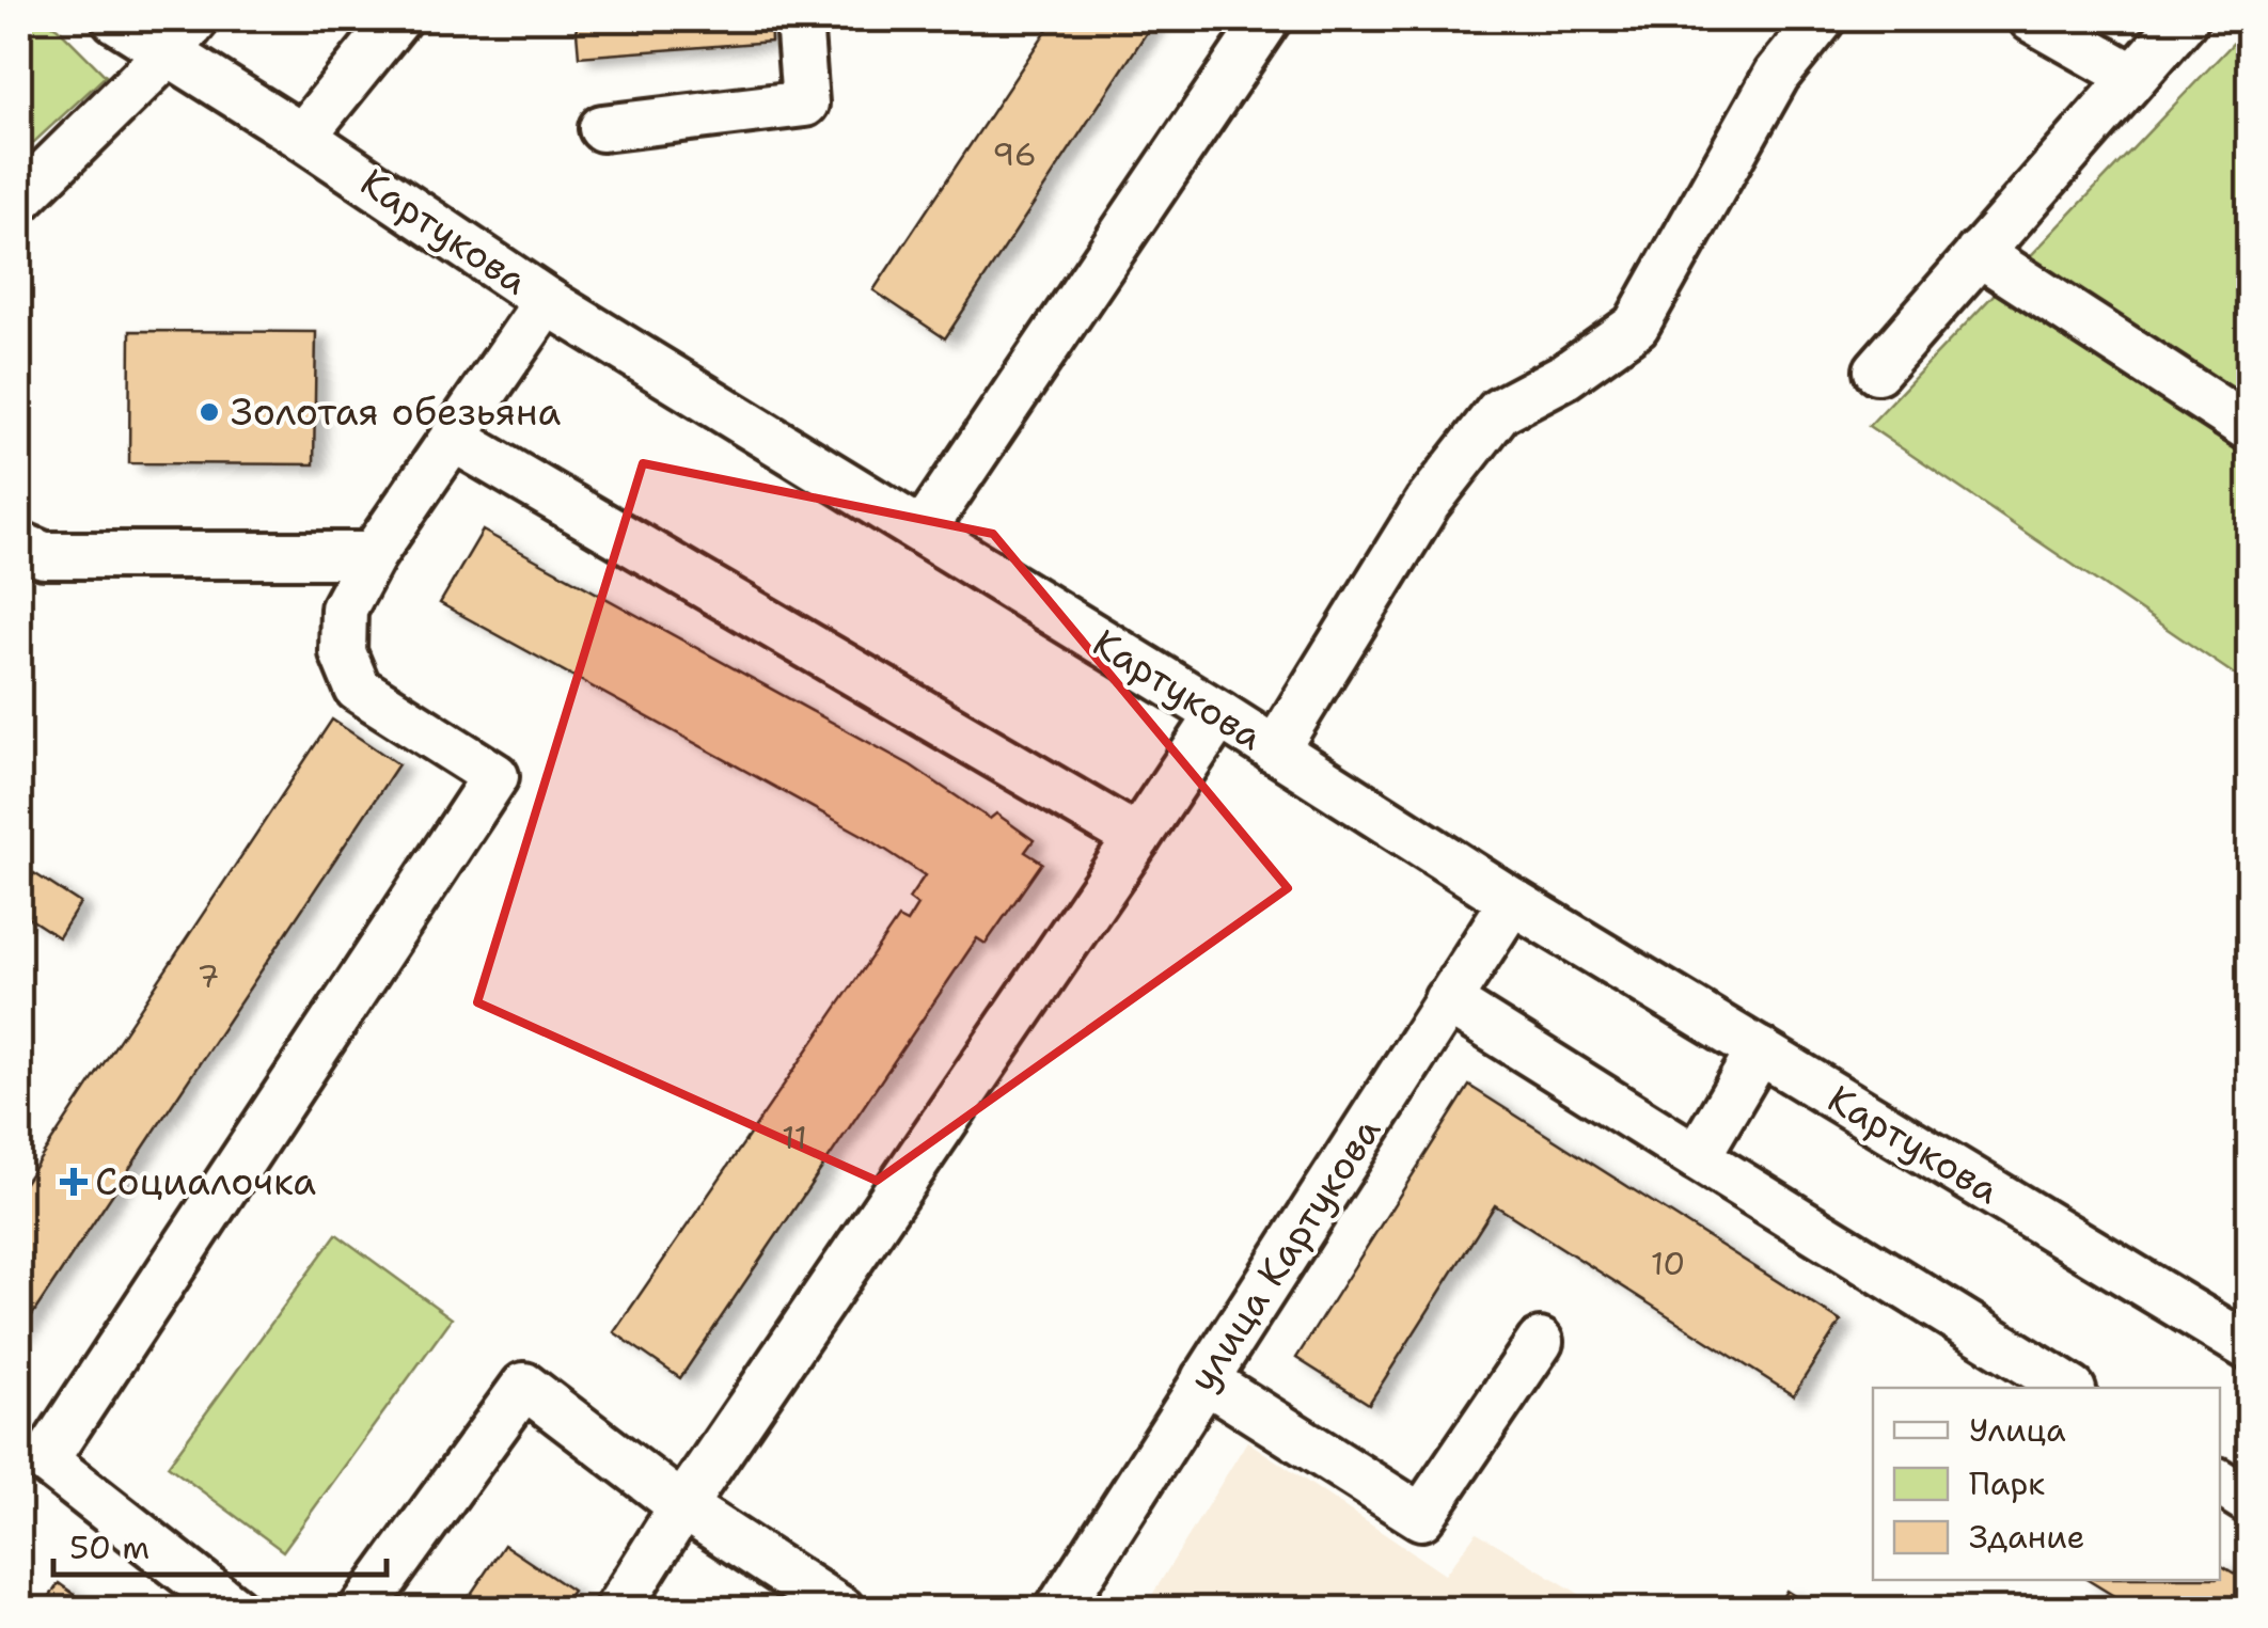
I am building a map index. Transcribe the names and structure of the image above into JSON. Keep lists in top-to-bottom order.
{
  "streets": {
    "street": ["Картукова", "улица Картукова"]
  },
  "crossings": [
    ["Картукова", "улица Картукова"]
  ],
  "places": {
    "other": ["Золотая обезьяна"],
    "health": ["Социалочка"]
  },
  "house_numbers": [
    "96",
    "7",
    "11",
    "10"
  ],
  "legend": ["Улица", "Парк", "Здание"],
  "scale_bar": "50 m"
}
